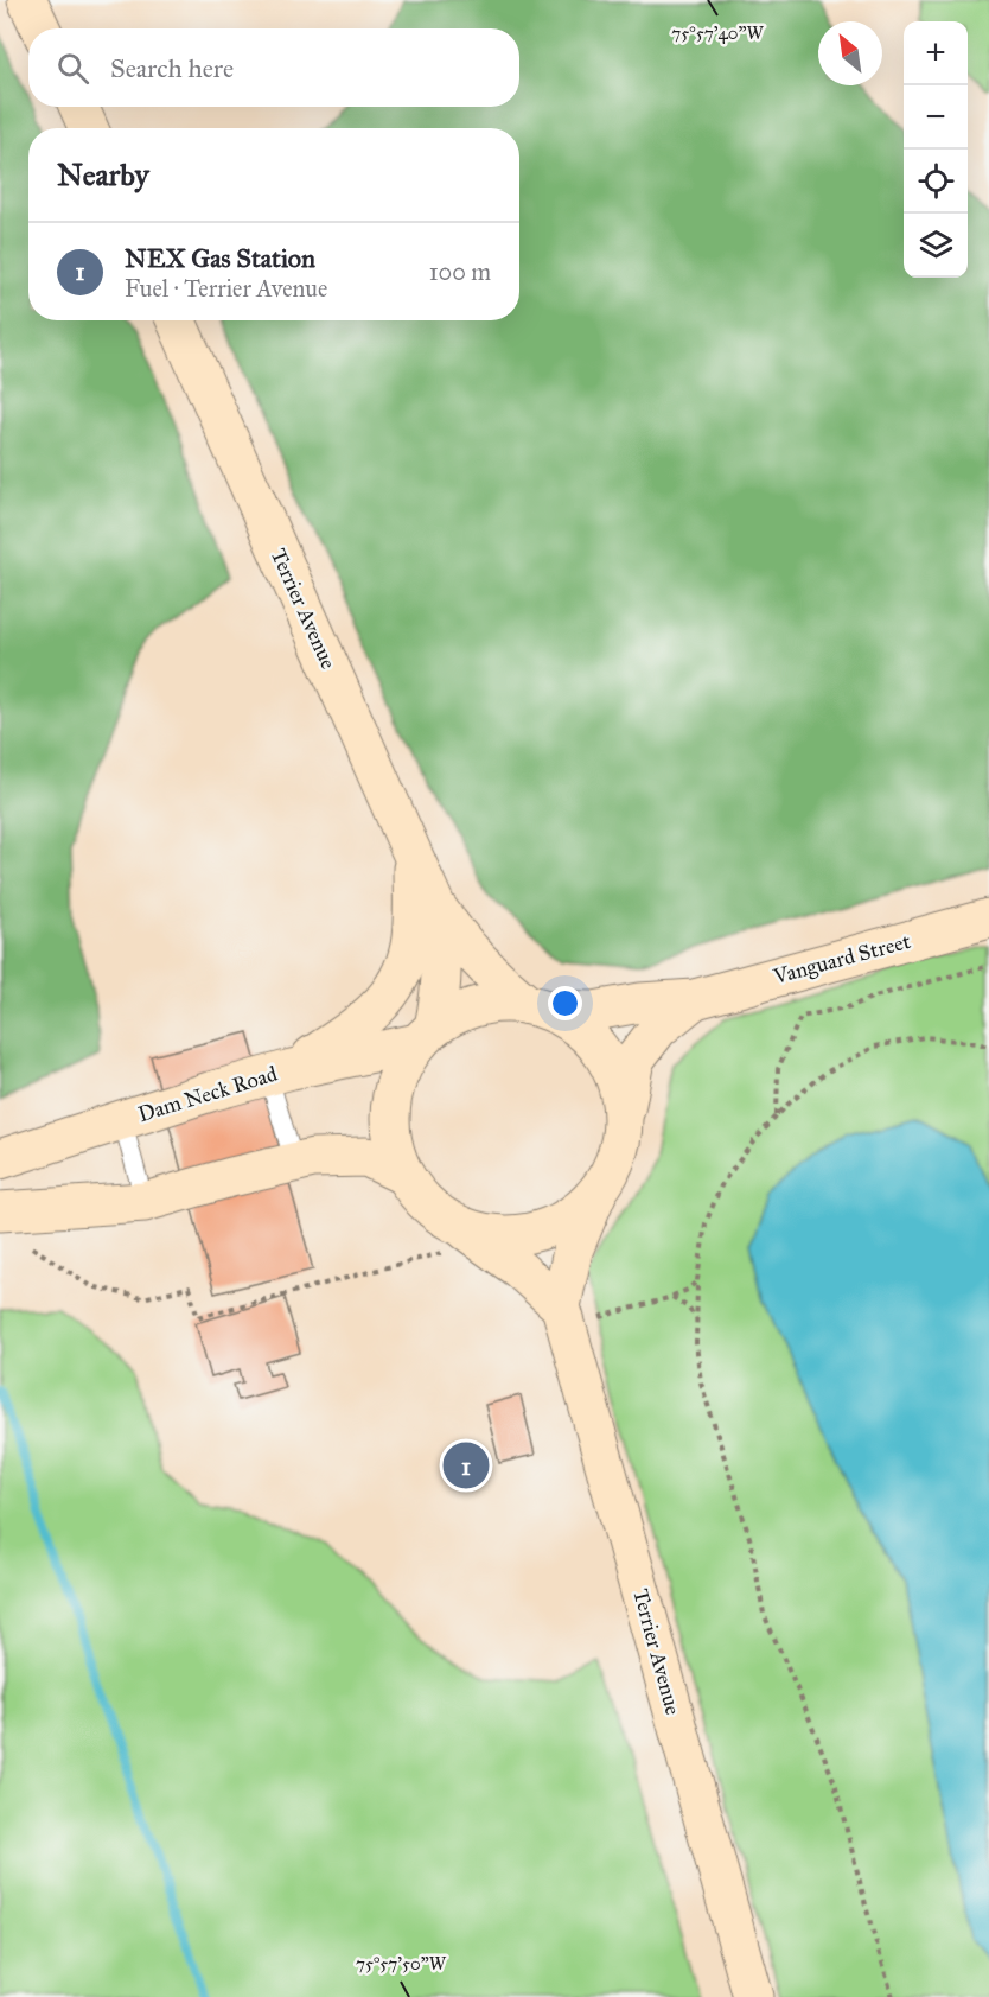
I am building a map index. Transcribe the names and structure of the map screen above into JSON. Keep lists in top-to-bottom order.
{
  "streets": {
    "street": ["Terrier Avenue", "Vanguard Street", "Dam Neck Road"]
  },
  "crossings": [
    ["Terrier Avenue", "Vanguard Street"],
    ["Terrier Avenue", "Dam Neck Road"],
    ["Vanguard Street", "Dam Neck Road"]
  ],
  "north": "top left",
  "page": {
    "map_buttons": ["+", "−"],
    "search": "Search here",
    "heading": "Nearby",
    "list": [
      {
        "mark": "1",
        "name": "NEX Gas Station",
        "note": "Fuel · Terrier Avenue",
        "value": "100 m"
      }
    ],
    "pins": "1"
  },
  "coordinates": ["75°57'40\"W", "75°57'50\"W"]
}
